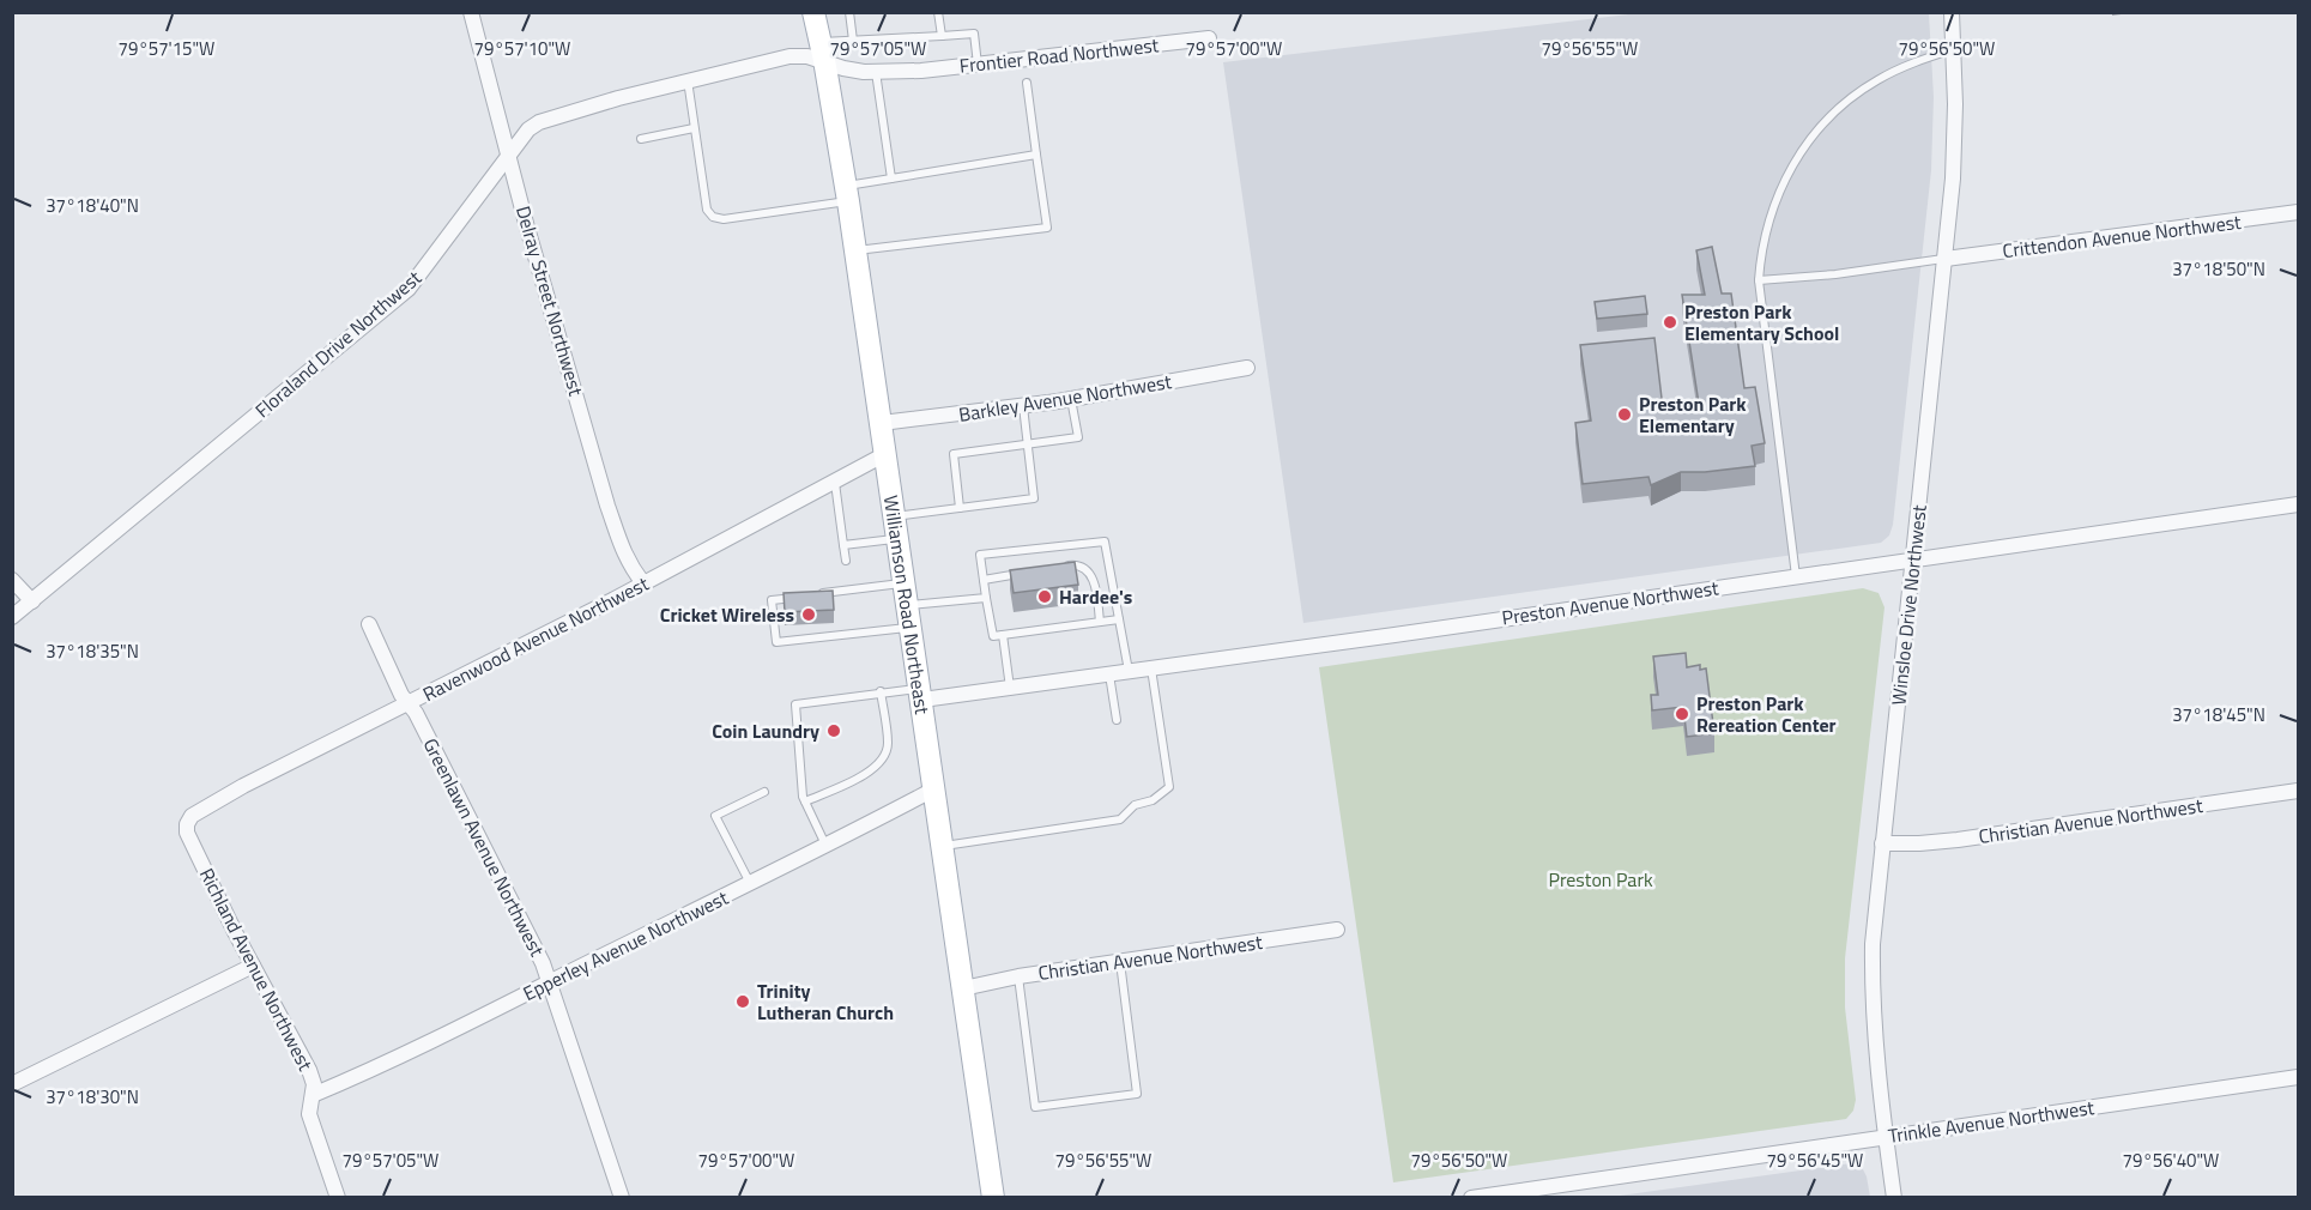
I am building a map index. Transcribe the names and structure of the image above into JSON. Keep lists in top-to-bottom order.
{
  "streets": {
    "main road": ["Williamson Road Northeast"],
    "street": [
      "Frontier Road Northwest",
      "Crittendon Avenue Northwest",
      "Delray Street Northwest",
      "Floraland Drive Northwest",
      "Barkley Avenue Northwest",
      "Preston Avenue Northwest",
      "Winsloe Drive Northwest",
      "Ravenwood Avenue Northwest",
      "Christian Avenue Northwest",
      "Greenlawn Avenue Northwest",
      "Epperley Avenue Northwest",
      "Richland Avenue Northwest",
      "Trinkle Avenue Northwest"
    ]
  },
  "crossings": [
    ["Frontier Road Northwest", "Floraland Drive Northwest"],
    ["Frontier Road Northwest", "Williamson Road Northeast"],
    ["Crittendon Avenue Northwest", "Winsloe Drive Northwest"],
    ["Delray Street Northwest", "Floraland Drive Northwest"],
    ["Delray Street Northwest", "Ravenwood Avenue Northwest"],
    ["Floraland Drive Northwest", "Williamson Road Northeast"],
    ["Barkley Avenue Northwest", "Williamson Road Northeast"],
    ["Preston Avenue Northwest", "Williamson Road Northeast"],
    ["Preston Avenue Northwest", "Winsloe Drive Northwest"],
    ["Williamson Road Northeast", "Ravenwood Avenue Northwest"],
    ["Williamson Road Northeast", "Christian Avenue Northwest"],
    ["Williamson Road Northeast", "Epperley Avenue Northwest"],
    ["Winsloe Drive Northwest", "Christian Avenue Northwest"],
    ["Winsloe Drive Northwest", "Trinkle Avenue Northwest"],
    ["Ravenwood Avenue Northwest", "Greenlawn Avenue Northwest"],
    ["Ravenwood Avenue Northwest", "Richland Avenue Northwest"],
    ["Greenlawn Avenue Northwest", "Epperley Avenue Northwest"],
    ["Epperley Avenue Northwest", "Richland Avenue Northwest"]
  ],
  "parks": ["Preston Park"],
  "places": [
    "Preston Park Elementary School",
    "Preston Park Elementary",
    "Hardee's",
    "Cricket Wireless",
    "Preston Park Rereation Center",
    "Coin Laundry",
    "Trinity Lutheran Church"
  ],
  "coordinates": [
    "79°57'15\"W",
    "79°57'10\"W",
    "79°57'05\"W",
    "79°57'00\"W",
    "79°56'55\"W",
    "79°56'50\"W",
    "37°18'40\"N",
    "37°18'50\"N",
    "37°18'35\"N",
    "37°18'45\"N",
    "37°18'30\"N",
    "79°56'45\"W",
    "79°56'40\"W"
  ]
}
